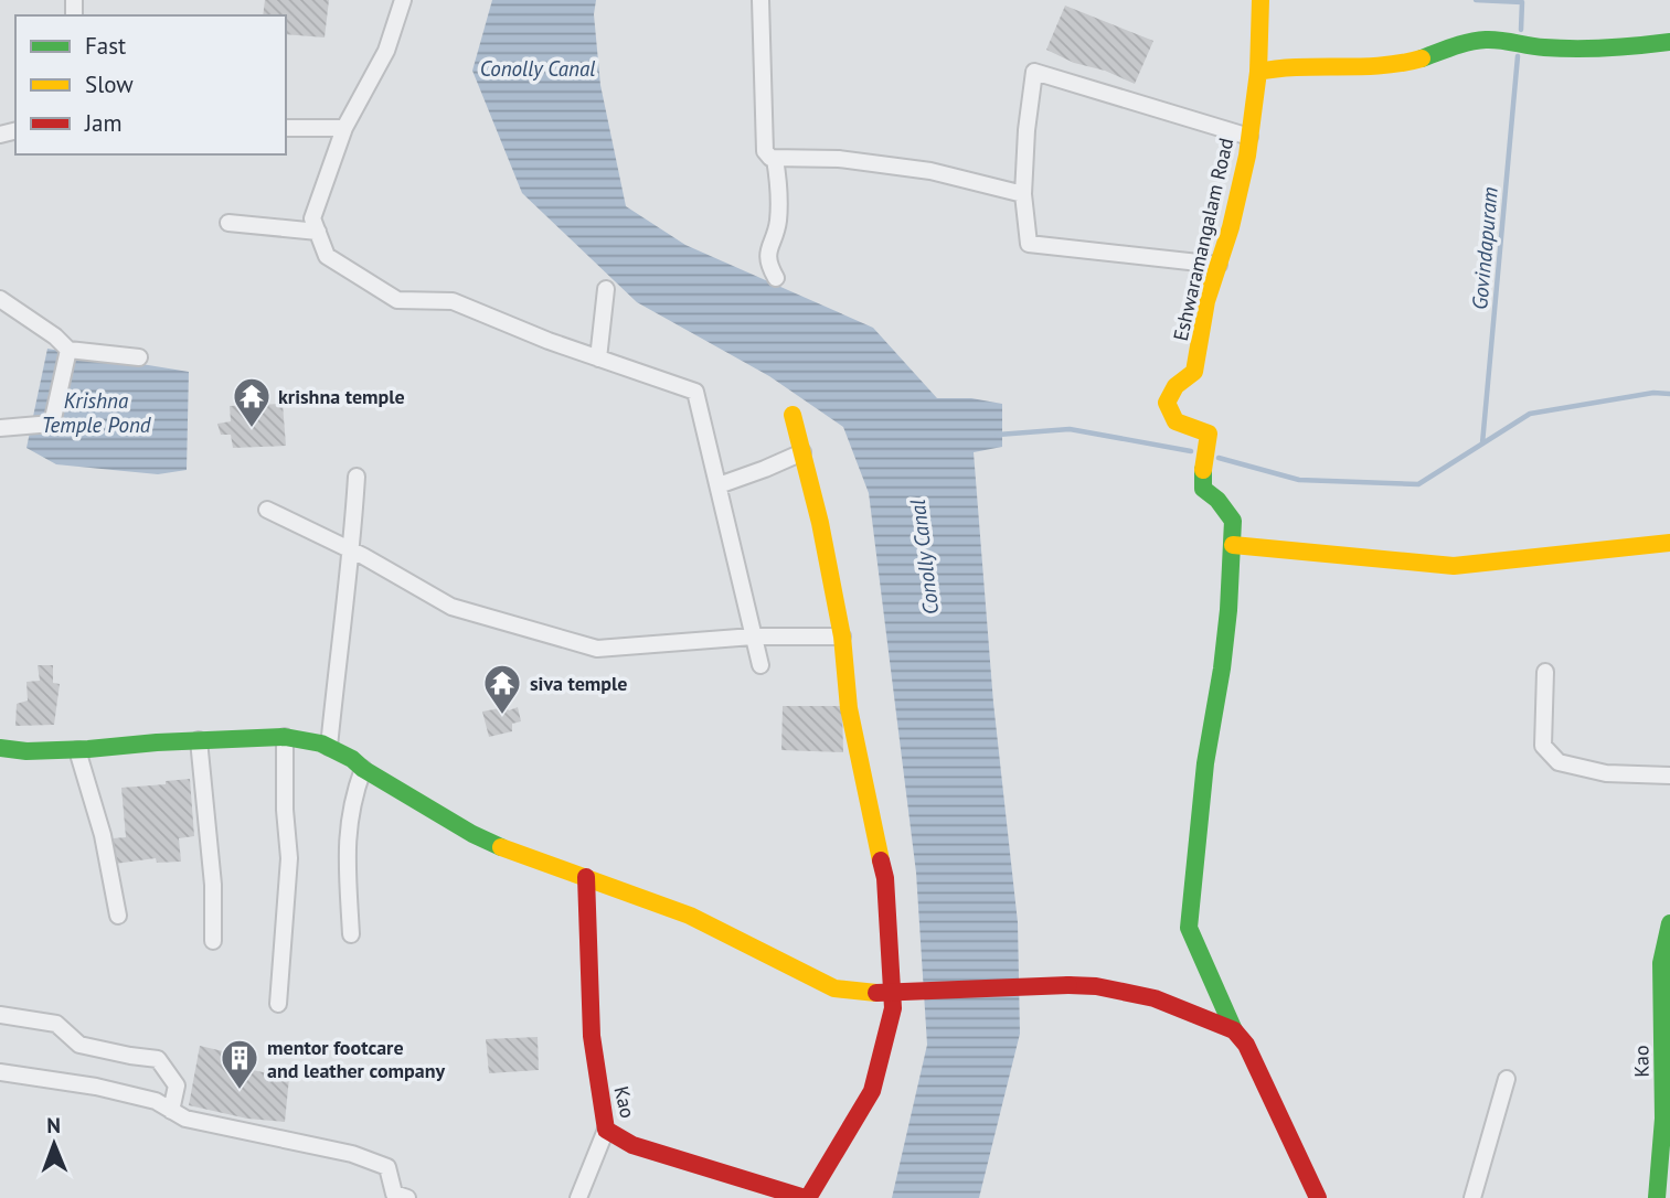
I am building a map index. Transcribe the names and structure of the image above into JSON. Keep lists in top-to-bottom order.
{
  "streets": {
    "street": ["Eshwaramangalam Road", "Kao"]
  },
  "water": ["Conolly Canal", "Govindapuram", "Krishna Temple Pond"],
  "places": {
    "temple": ["krishna temple", "siva temple"],
    "building": ["mentor footcare and leather company"]
  },
  "legend": ["Fast", "Slow", "Jam"],
  "north": "top"
}
